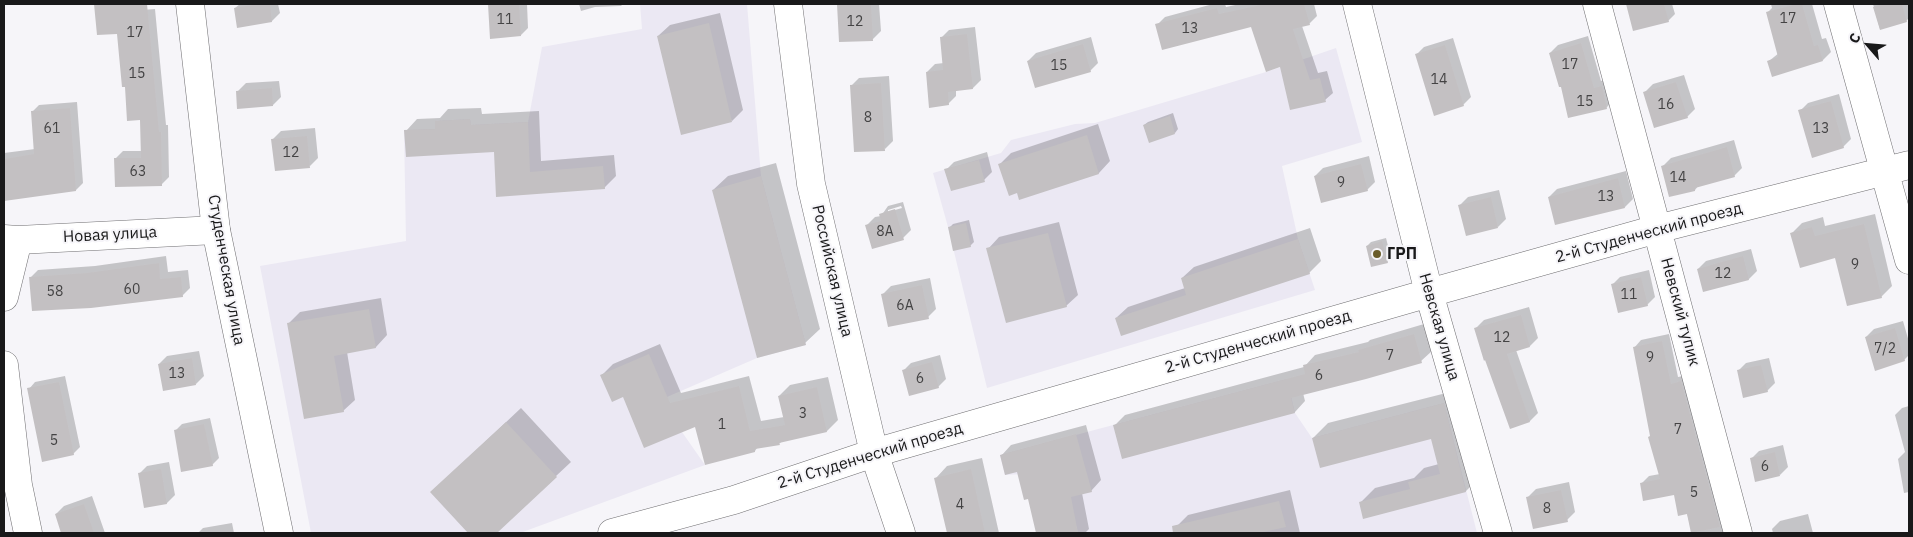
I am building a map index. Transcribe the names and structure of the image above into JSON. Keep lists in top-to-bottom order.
{
  "streets": {
    "street": [
      "2-й Студенческий проезд",
      "Новая улица",
      "Студенческая улица",
      "Российская улица",
      "Невский тупик",
      "Невская улица"
    ]
  },
  "crossings": [
    ["2-й Студенческий проезд", "Российская улица"],
    ["2-й Студенческий проезд", "Невский тупик"],
    ["2-й Студенческий проезд", "Невская улица"],
    ["Новая улица", "Студенческая улица"]
  ],
  "places": ["ГРП"],
  "house_numbers": [
    "17",
    "11",
    "12",
    "13",
    "17",
    "17",
    "15",
    "15",
    "14",
    "15",
    "16",
    "8",
    "61",
    "13",
    "12",
    "63",
    "14",
    "9",
    "13",
    "8А",
    "9",
    "12",
    "60",
    "58",
    "11",
    "6А",
    "12",
    "7/2",
    "7",
    "9",
    "13",
    "6",
    "6",
    "3",
    "1",
    "7",
    "5",
    "6",
    "5",
    "4",
    "8"
  ],
  "north": "top left"
}
